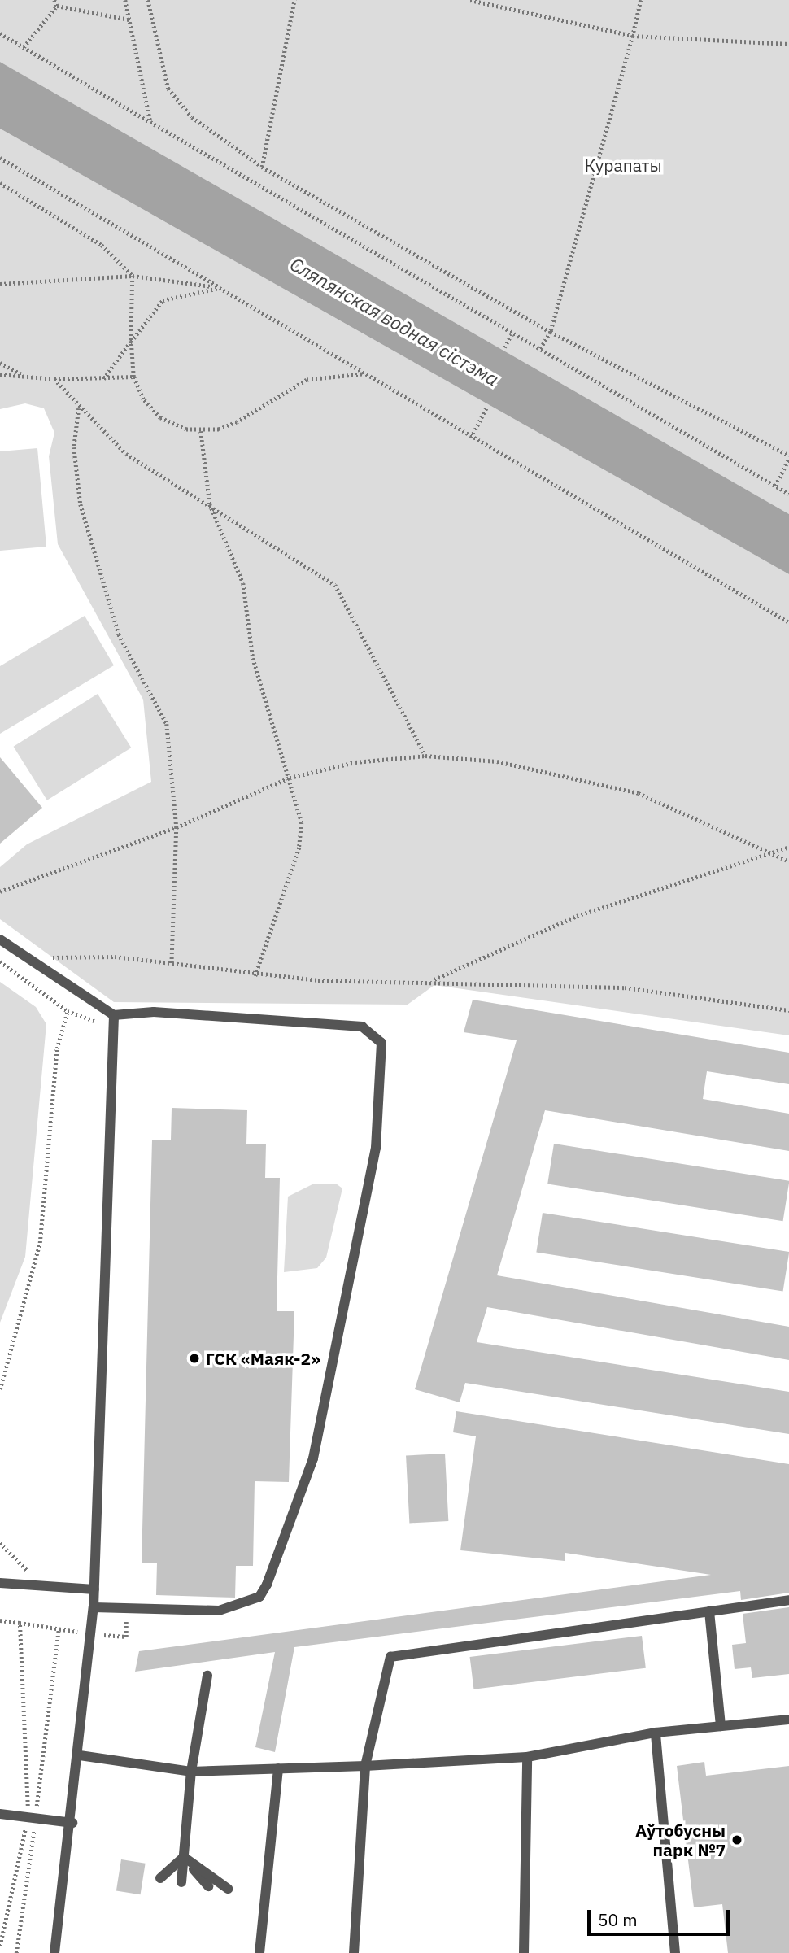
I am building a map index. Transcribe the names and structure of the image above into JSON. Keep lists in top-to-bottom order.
{
  "water": ["Сляпянская водная сістэма"],
  "parks": ["Курапаты"],
  "places": ["ГСК «Маяк-2»", "Аўтобусны парк №7"],
  "scale_bar": "50 m"
}
